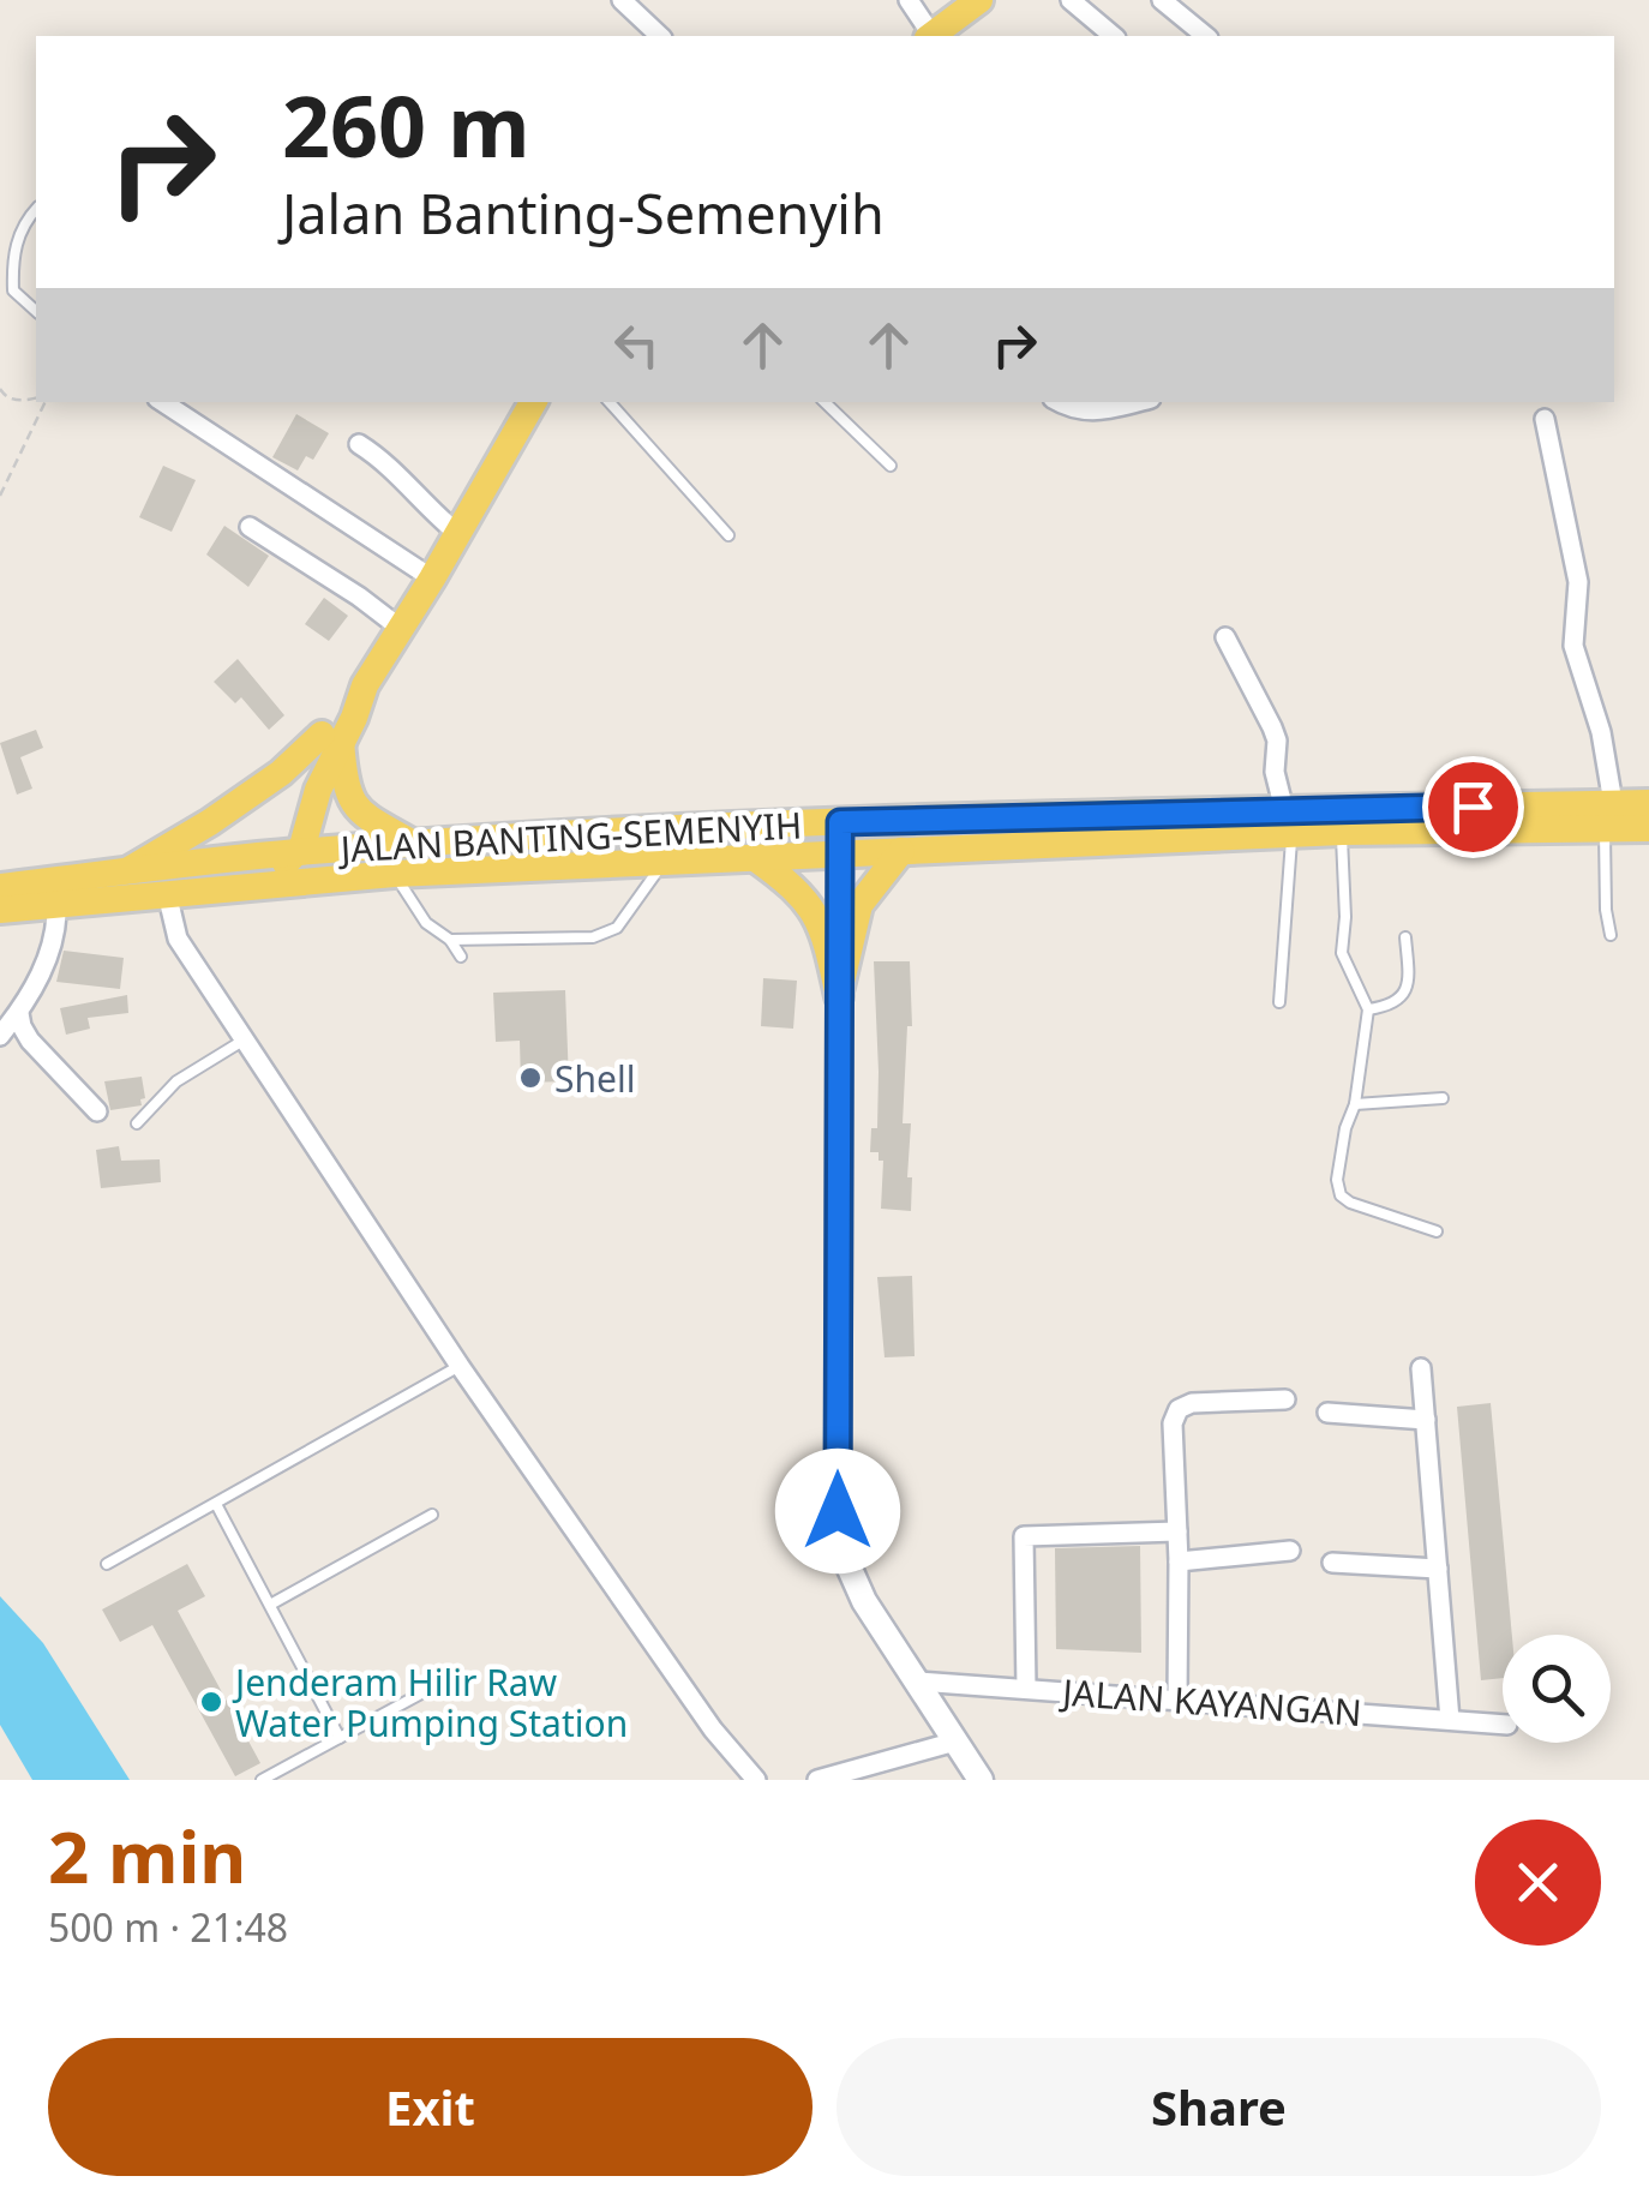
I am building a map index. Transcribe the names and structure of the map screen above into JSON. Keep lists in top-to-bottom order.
{
  "streets": {
    "main road": ["JALAN BANTING-SEMENYIH"],
    "street": ["JALAN KAYANGAN"]
  },
  "places": ["Shell", "Jenderam Hilir Raw Water Pumping Station"],
  "page": {
    "turn": ["260 m", "Jalan Banting-Semenyih"],
    "heading": ["2 min", "500 m · 21:48"],
    "buttons": ["Exit", "Share"]
  }
}
